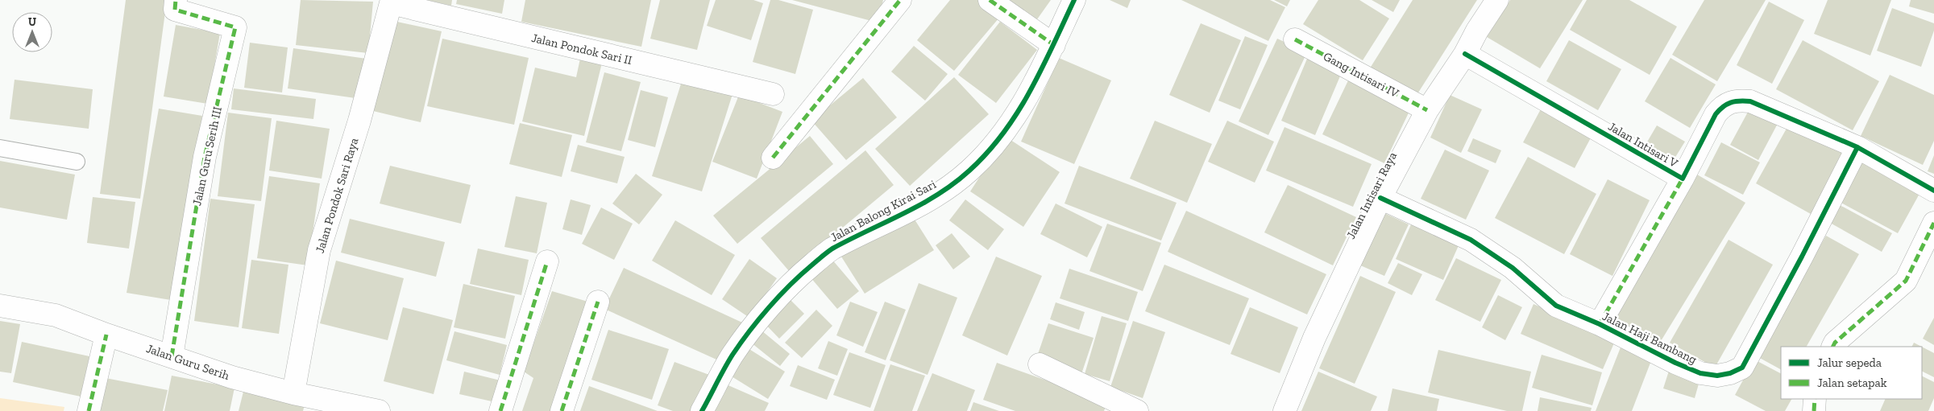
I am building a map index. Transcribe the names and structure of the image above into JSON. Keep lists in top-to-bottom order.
{
  "streets": {
    "street": [
      "Jalan Pondok Sari II",
      "Gang Intisari IV",
      "Jalan Intisari V",
      "Jalan Guru Serih III",
      "Jalan Pondok Sari Raya",
      "Jalan Intisari Raya",
      "Jalan Balong Kirai Sari",
      "Jalan Haji Bambang",
      "Jalan Guru Serih"
    ]
  },
  "crossings": [
    ["Jalan Pondok Sari II", "Jalan Pondok Sari Raya"],
    ["Gang Intisari IV", "Jalan Intisari Raya"],
    ["Jalan Intisari V", "Jalan Intisari Raya"],
    ["Jalan Intisari V", "Jalan Haji Bambang"],
    ["Jalan Guru Serih III", "Jalan Guru Serih"],
    ["Jalan Pondok Sari Raya", "Jalan Guru Serih"],
    ["Jalan Intisari Raya", "Jalan Haji Bambang"]
  ],
  "legend": ["Jalur sepeda", "Jalan setapak"],
  "north": "top"
}
